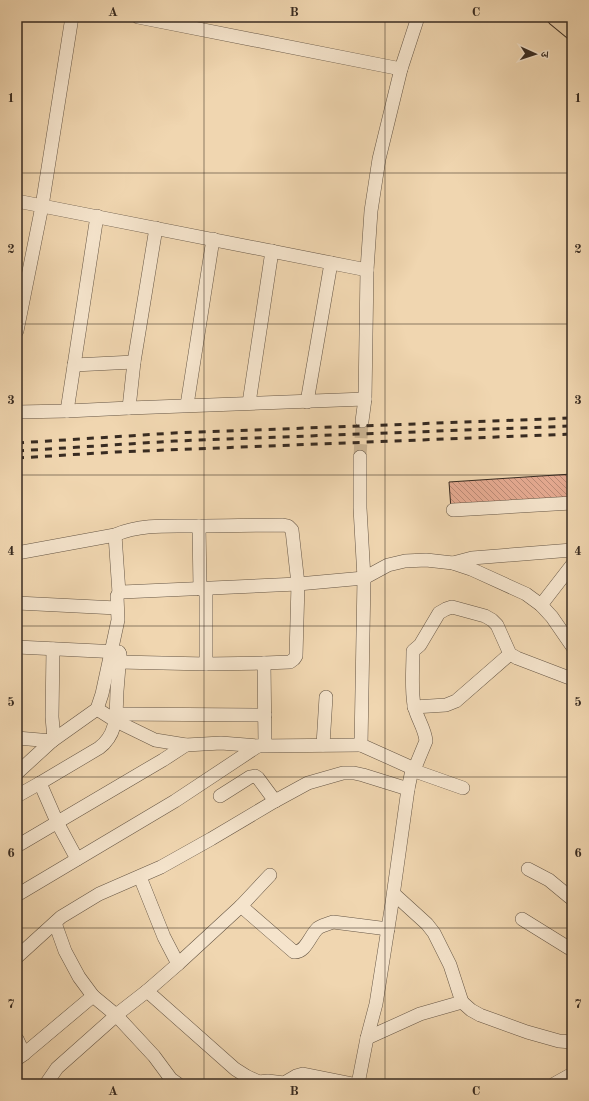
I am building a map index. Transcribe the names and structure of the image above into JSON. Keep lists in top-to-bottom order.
{
  "north": "right",
  "grid": {
    "columns": ["A", "B", "C"],
    "rows": [
      "1",
      "2",
      "3",
      "4",
      "5",
      "6",
      "7"
    ]
  }
}
